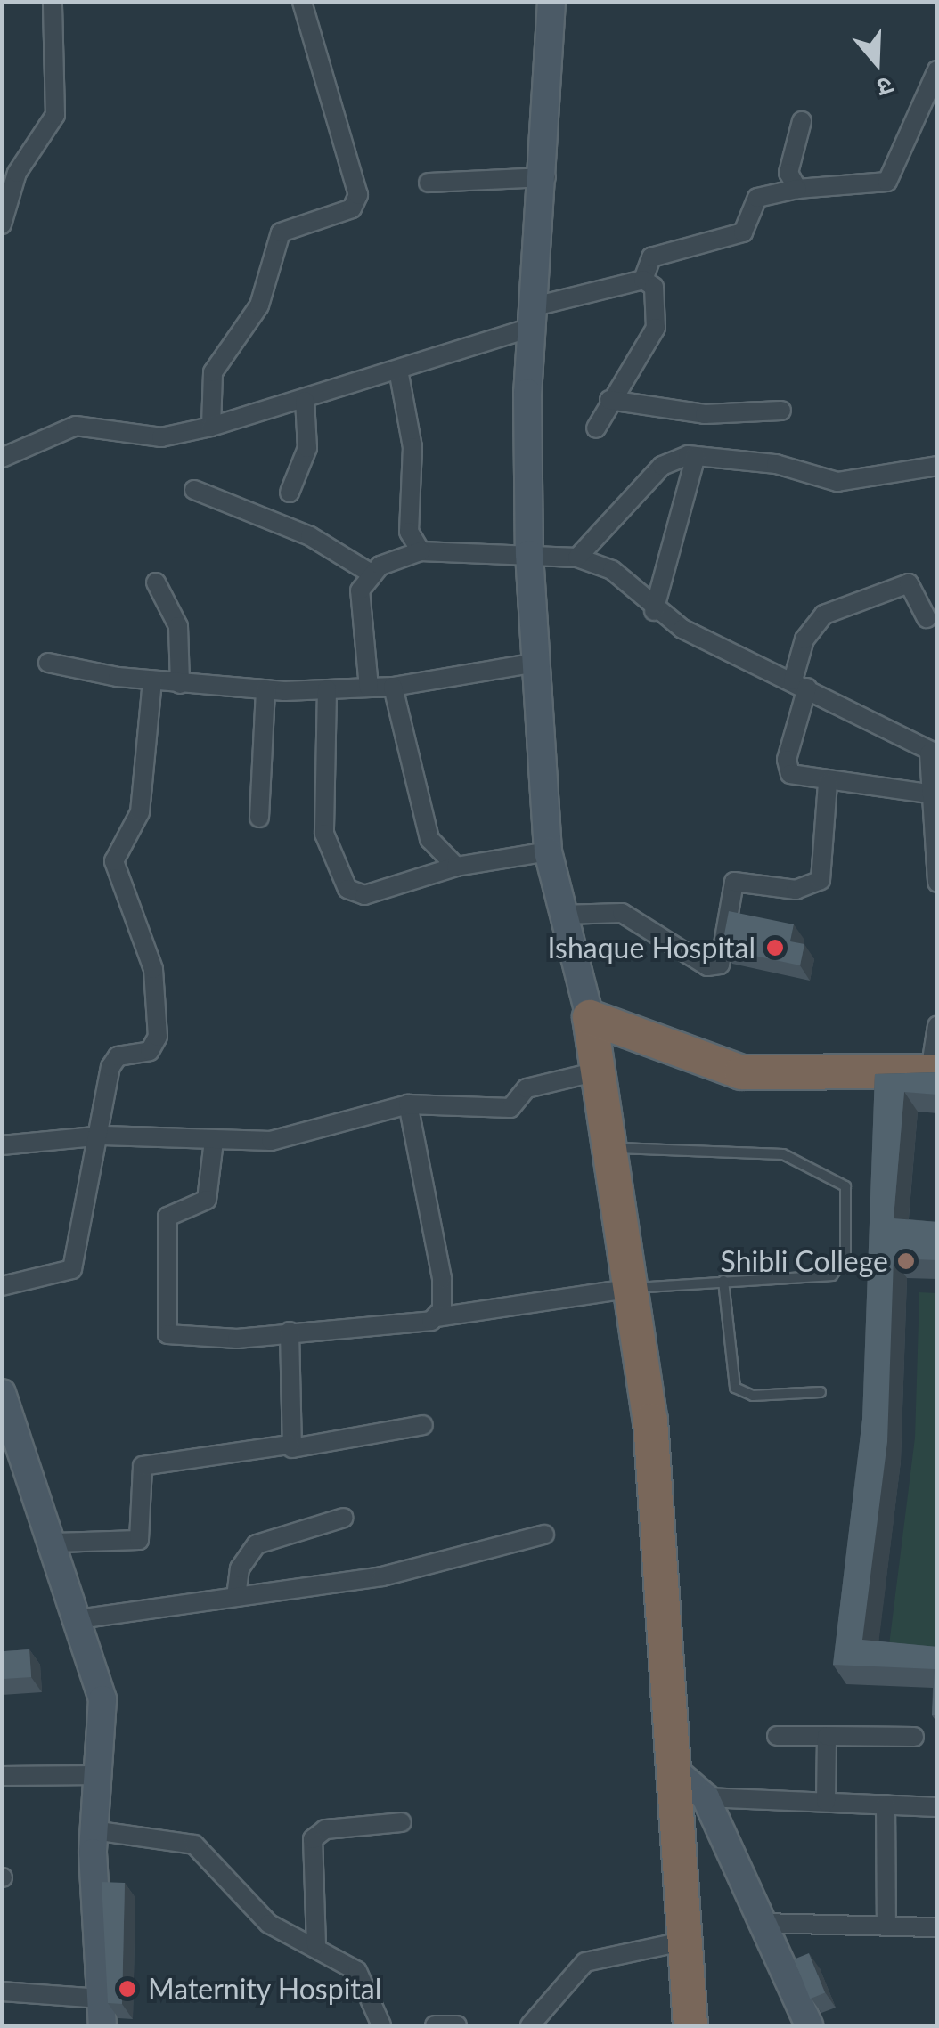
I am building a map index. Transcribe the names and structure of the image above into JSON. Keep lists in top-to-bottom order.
{
  "places": ["Ishaque Hospital", "Shibli College", "Maternity Hospital"],
  "north": "bottom"
}
